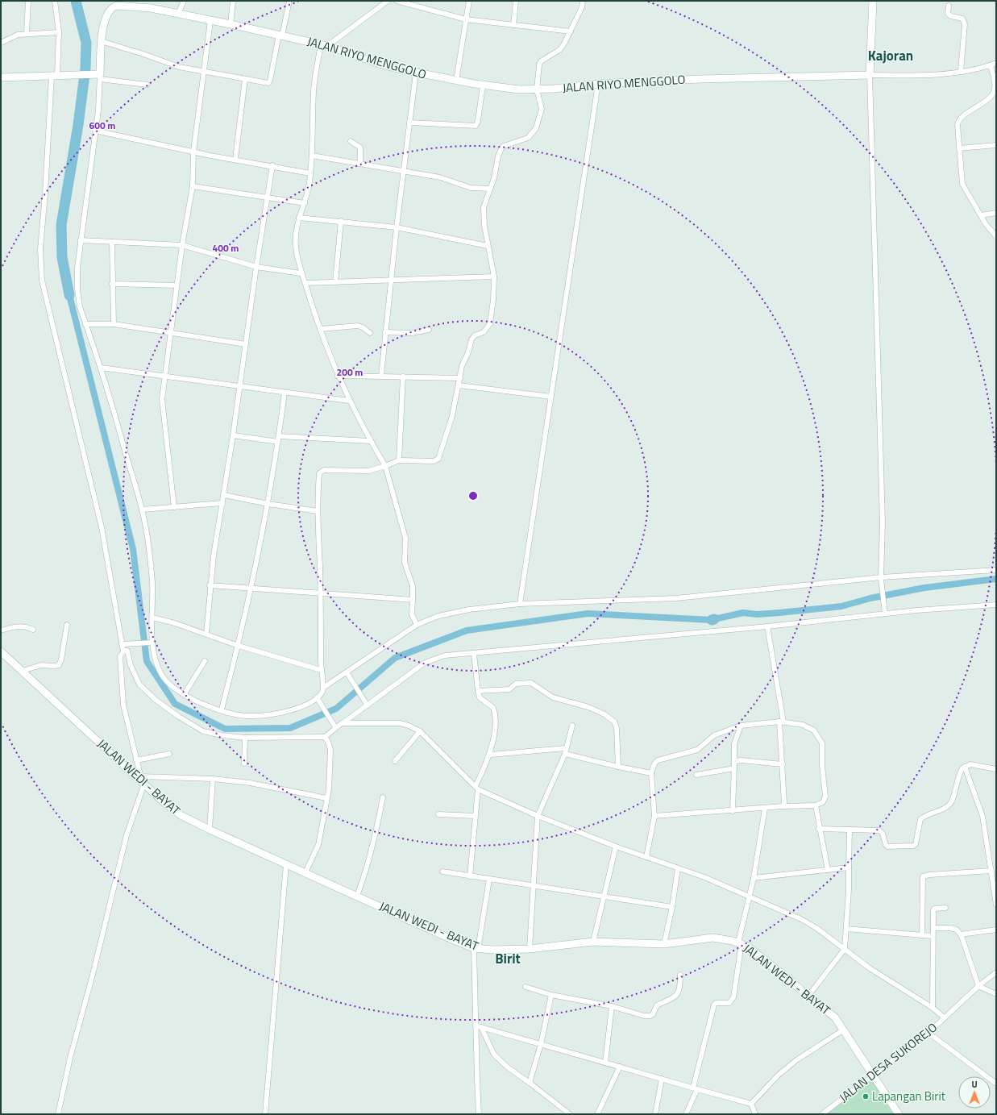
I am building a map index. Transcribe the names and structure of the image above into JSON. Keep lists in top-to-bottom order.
{
  "streets": {
    "main road": ["JALAN RIYO MENGGOLO", "JALAN WEDI - BAYAT"],
    "street": ["JALAN DESA SUKOREJO"]
  },
  "crossings": [
    ["JALAN WEDI - BAYAT", "JALAN DESA SUKOREJO"]
  ],
  "districts": ["Kajoran", "Birit"],
  "places": ["Lapangan Birit"],
  "north": "top",
  "rings": ["600 m", "400 m", "200 m"]
}
